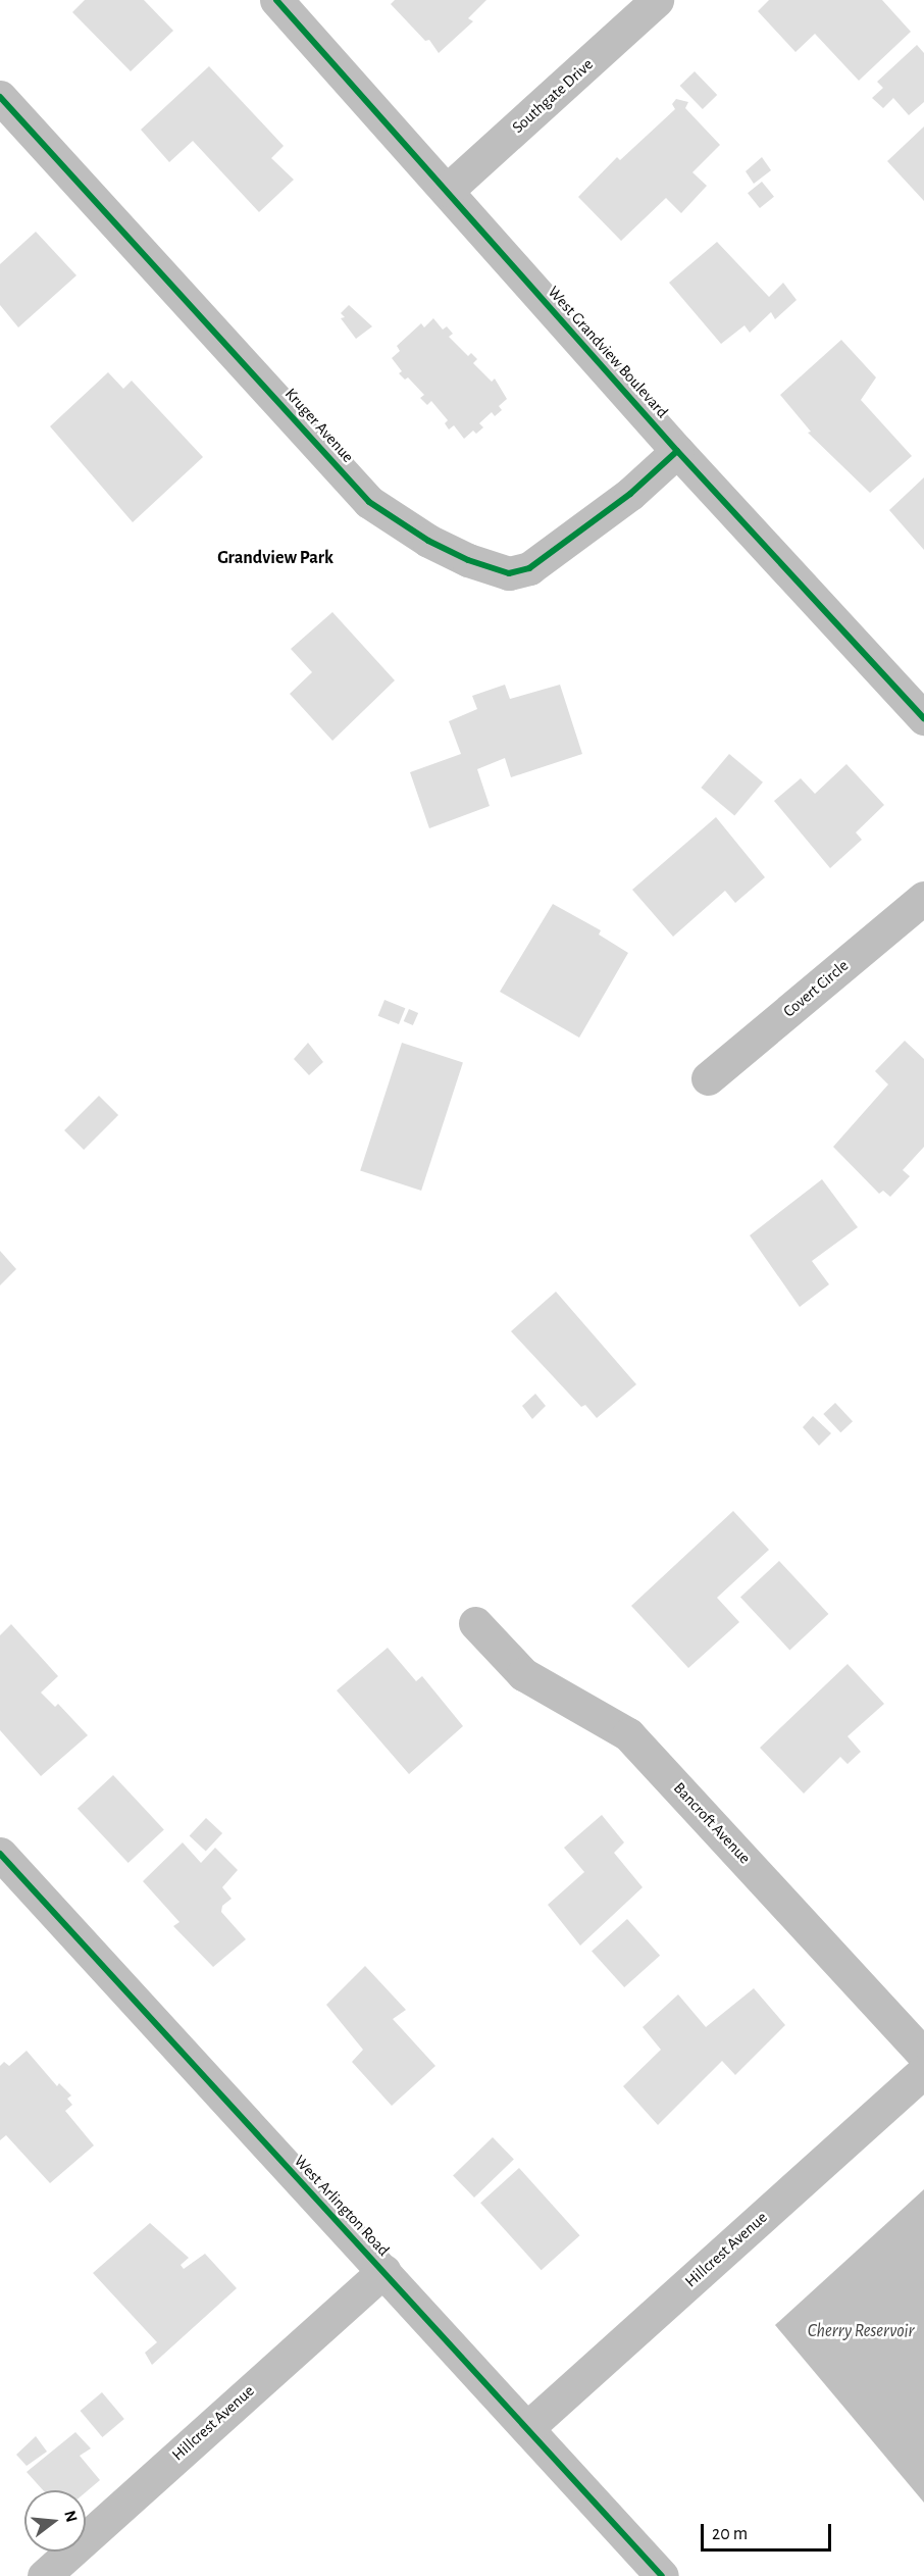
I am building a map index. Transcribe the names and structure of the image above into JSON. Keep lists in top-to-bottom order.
{
  "streets": {
    "street": [
      "Southgate Drive",
      "West Grandview Boulevard",
      "Kruger Avenue",
      "Covert Circle",
      "Bancroft Avenue",
      "West Arlington Road",
      "Hillcrest Avenue"
    ]
  },
  "crossings": [
    ["Southgate Drive", "West Grandview Boulevard"],
    ["West Grandview Boulevard", "Kruger Avenue"],
    ["West Arlington Road", "Hillcrest Avenue"]
  ],
  "districts": ["Grandview Park"],
  "water": ["Cherry Reservoir"],
  "scale_bar": "20 m",
  "north": "right"
}
